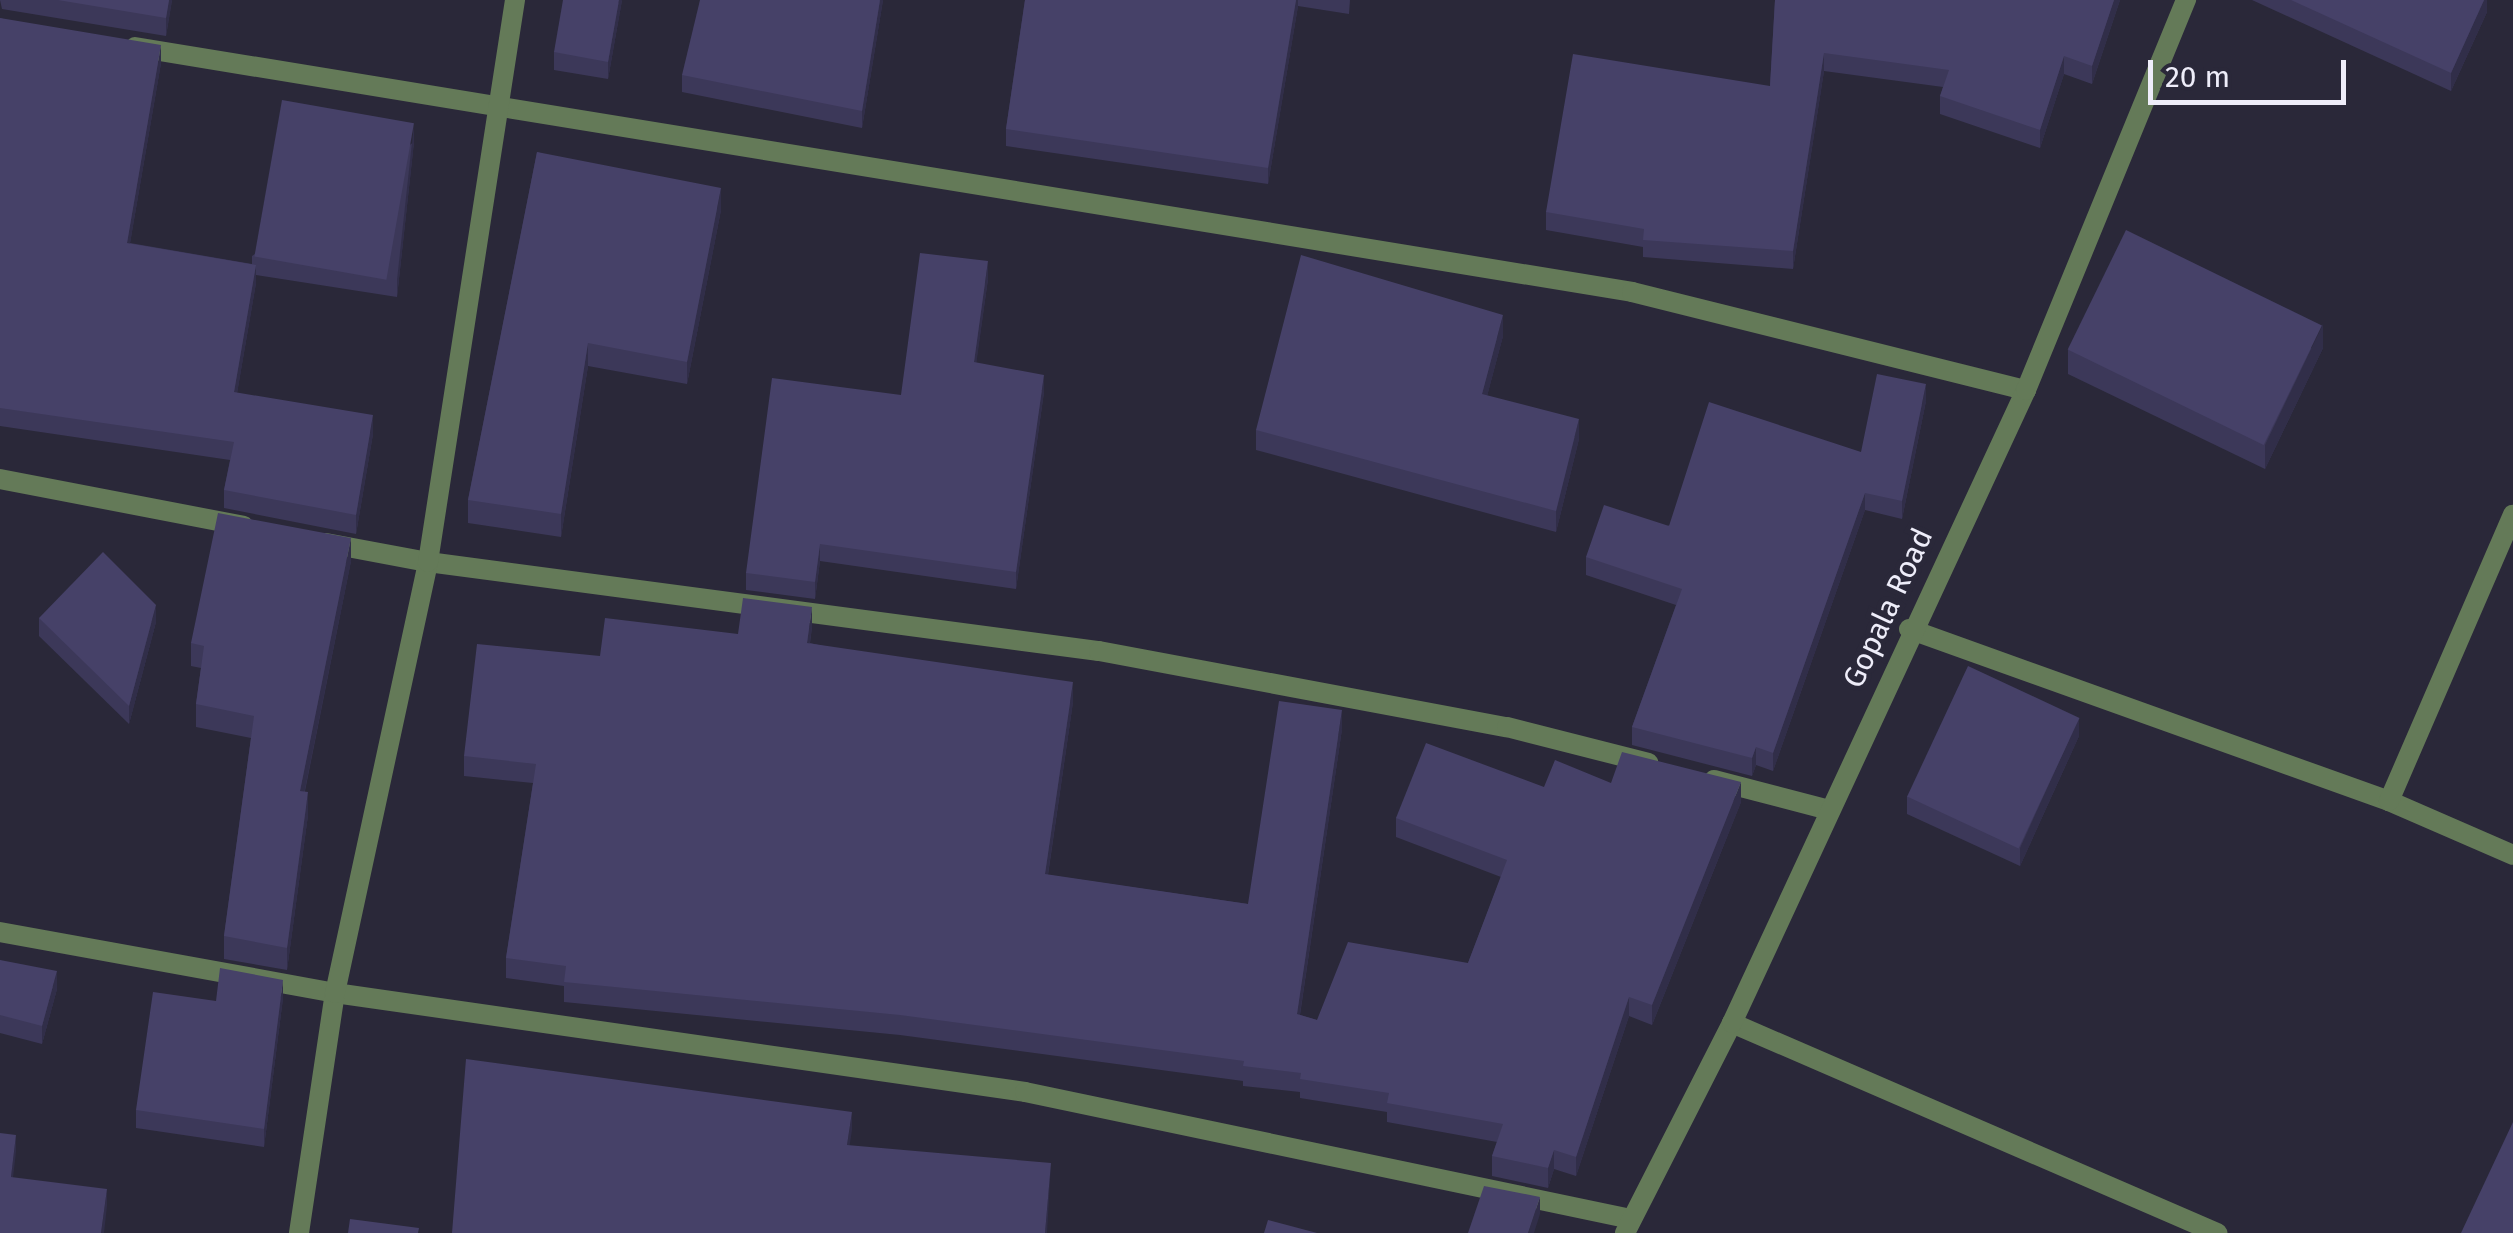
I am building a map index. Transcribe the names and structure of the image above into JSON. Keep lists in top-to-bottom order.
{
  "streets": {
    "street": ["Gopala Road"]
  },
  "scale_bar": "20 m"
}
